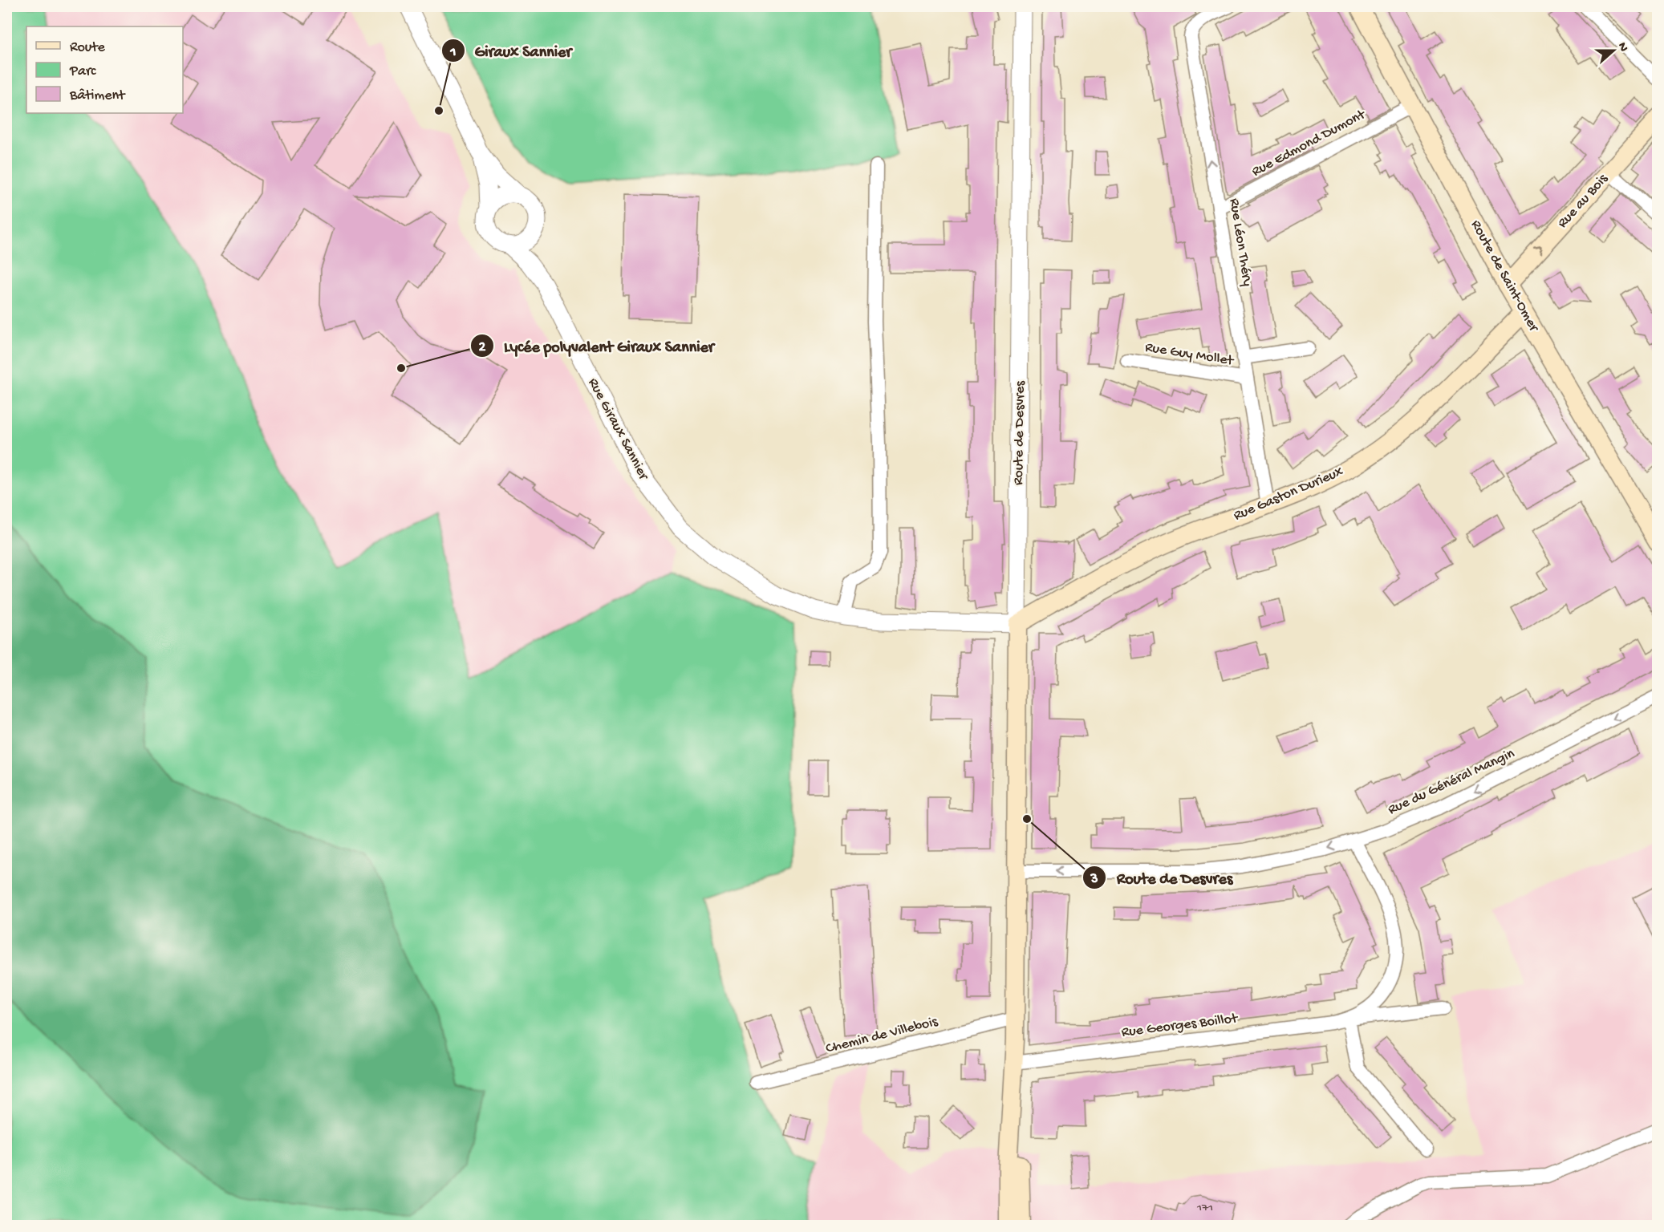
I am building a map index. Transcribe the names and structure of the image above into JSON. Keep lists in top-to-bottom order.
{
  "streets": {
    "main road": [
      "Rue au Bois",
      "Route de Saint-Omer",
      "Route de Desvres",
      "Rue Gaston Durieux"
    ],
    "street": [
      "Rue Edmond Dumont",
      "Rue Léon Théry",
      "Rue Guy Mollet",
      "Rue Giraux Sannier",
      "Rue du Général Mangin",
      "Rue Georges Boillot",
      "Chemin de Villebois"
    ]
  },
  "crossings": [
    ["Rue Edmond Dumont", "Rue Léon Théry"],
    ["Rue Edmond Dumont", "Route de Saint-Omer"],
    ["Rue au Bois", "Route de Saint-Omer"],
    ["Rue Léon Théry", "Rue Guy Mollet"],
    ["Rue Léon Théry", "Rue Gaston Durieux"],
    ["Route de Saint-Omer", "Rue Gaston Durieux"],
    ["Rue Giraux Sannier", "Route de Desvres"],
    ["Rue Giraux Sannier", "Rue Gaston Durieux"],
    ["Route de Desvres", "Rue Gaston Durieux"],
    ["Route de Desvres", "Rue du Général Mangin"],
    ["Route de Desvres", "Rue Georges Boillot"],
    ["Route de Desvres", "Chemin de Villebois"],
    ["Rue du Général Mangin", "Rue Georges Boillot"]
  ],
  "one_way": ["Rue au Bois", "Rue Léon Théry", "Rue du Général Mangin"],
  "places": ["Giraux Sannier", "Lycée polyvalent Giraux Sannier", "Route de Desvres"],
  "house_numbers": ["171"],
  "legend": ["Route", "Parc", "Bâtiment"],
  "north": "right"
}
